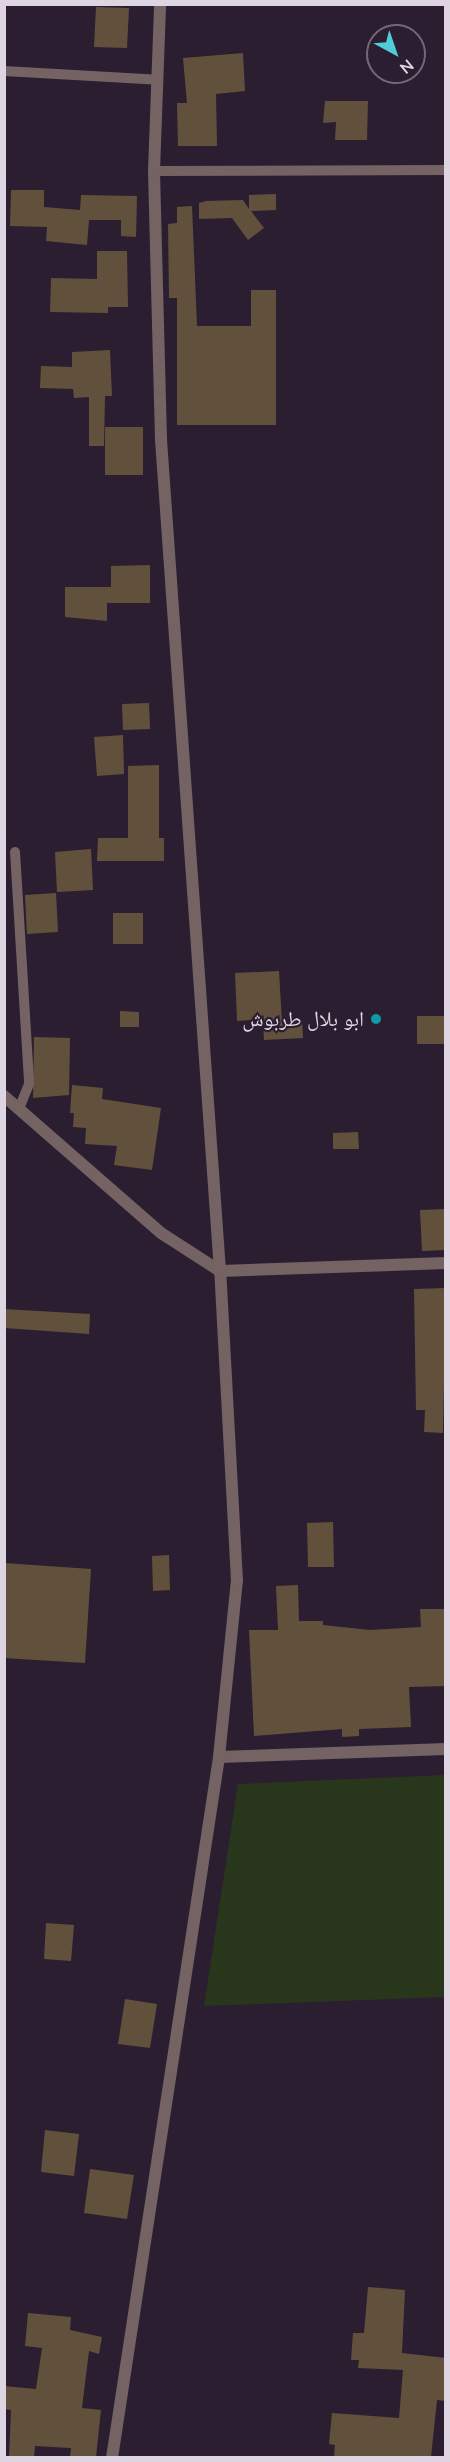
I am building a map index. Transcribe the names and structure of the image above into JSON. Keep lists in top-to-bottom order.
{
  "places": ["ابو بلال طربوش"],
  "north": "bottom right"
}
